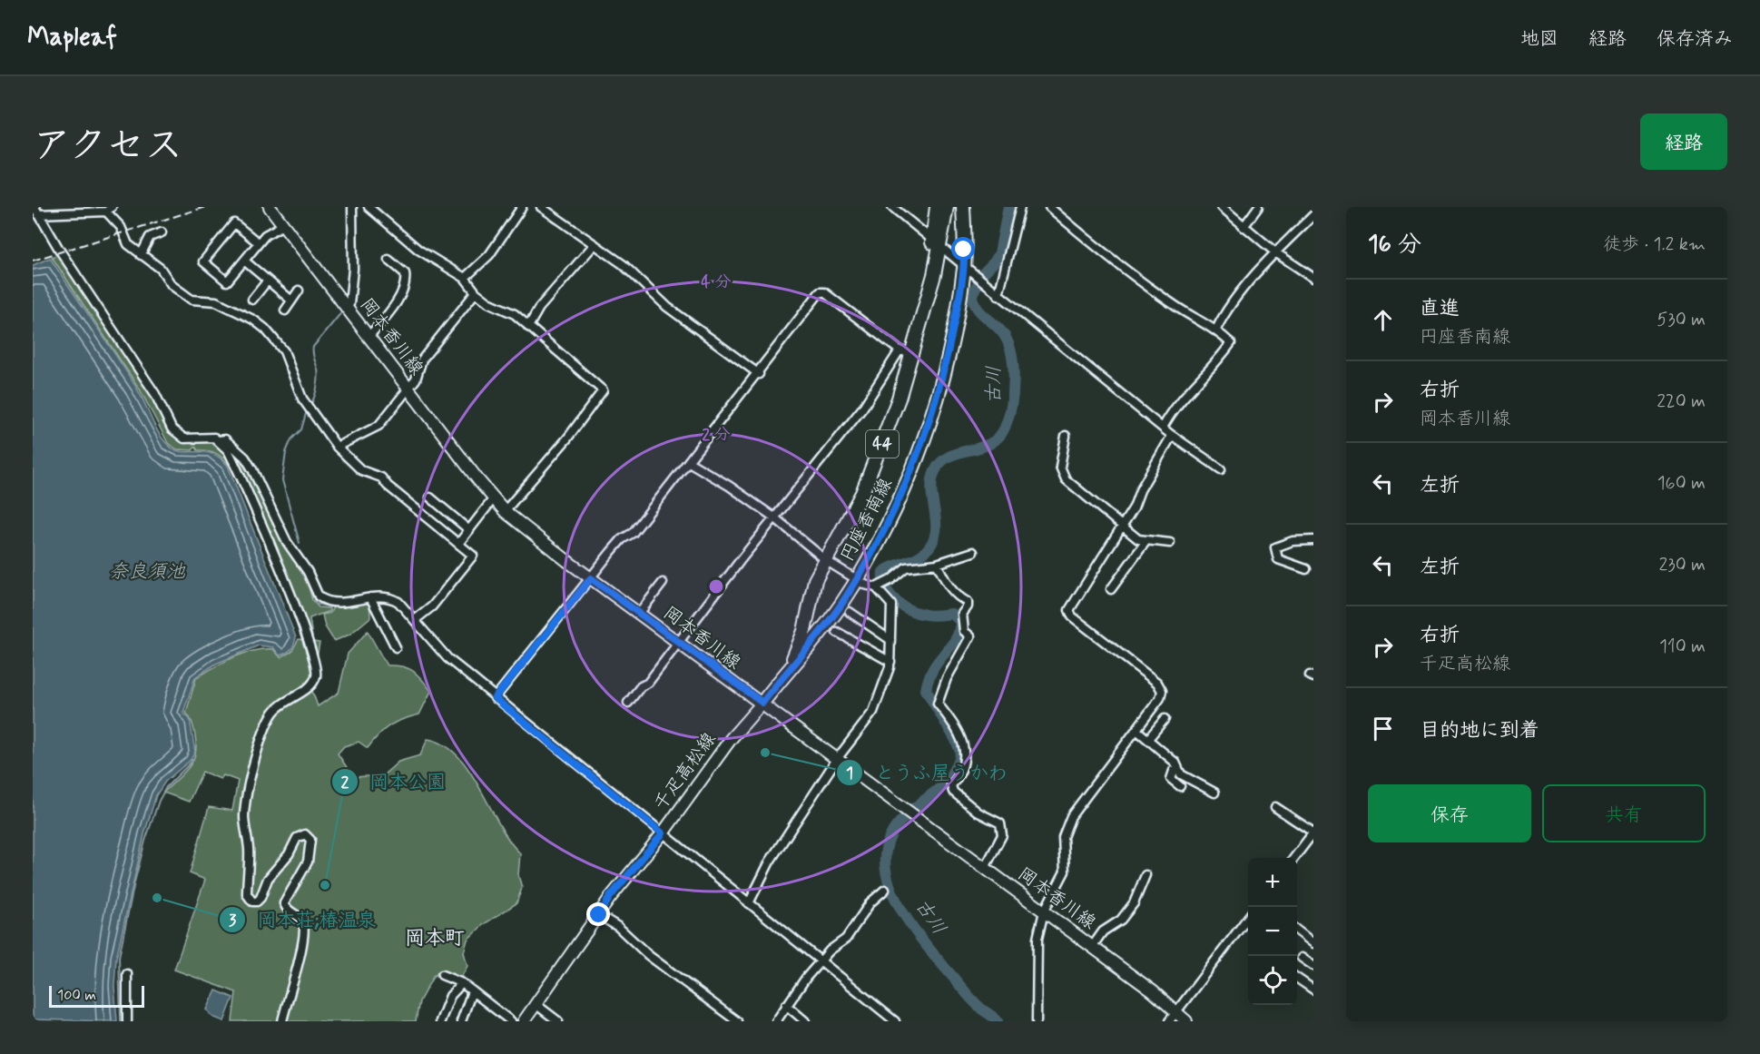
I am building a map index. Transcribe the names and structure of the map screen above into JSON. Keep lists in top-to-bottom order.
{
  "streets": {
    "main road": [
      "岡本香川線",
      "44",
      "円座香南線",
      "千疋高松線"
    ]
  },
  "crossings": [
    ["岡本香川線", "円座香南線"],
    ["岡本香川線", "千疋高松線"],
    ["44", "円座香南線"],
    ["円座香南線", "千疋高松線"]
  ],
  "districts": ["岡本町"],
  "water": ["古川", "奈良須池"],
  "places": ["とうふ屋うかわ", "岡本公園", "岡本荘;椿温泉"],
  "scale_bar": "100 m",
  "page": {
    "header": "Mapleaf",
    "nav": ["地図", "経路", "保存済み"],
    "title": "アクセス",
    "buttons": [
      "経路",
      ["保存", "共有"]
    ],
    "heading": ["16 分", "徒歩 · 1.2 km"],
    "list": [
      ["直進", "円座香南線", "530 m"],
      ["右折", "岡本香川線", "220 m"],
      ["左折", "160 m"],
      ["左折", "230 m"],
      ["右折", "千疋高松線", "110 m"],
      "目的地に到着"
    ],
    "map_buttons": ["+", "−"],
    "scale": "100 m"
  },
  "rings": ["4 分", "2 分"]
}
